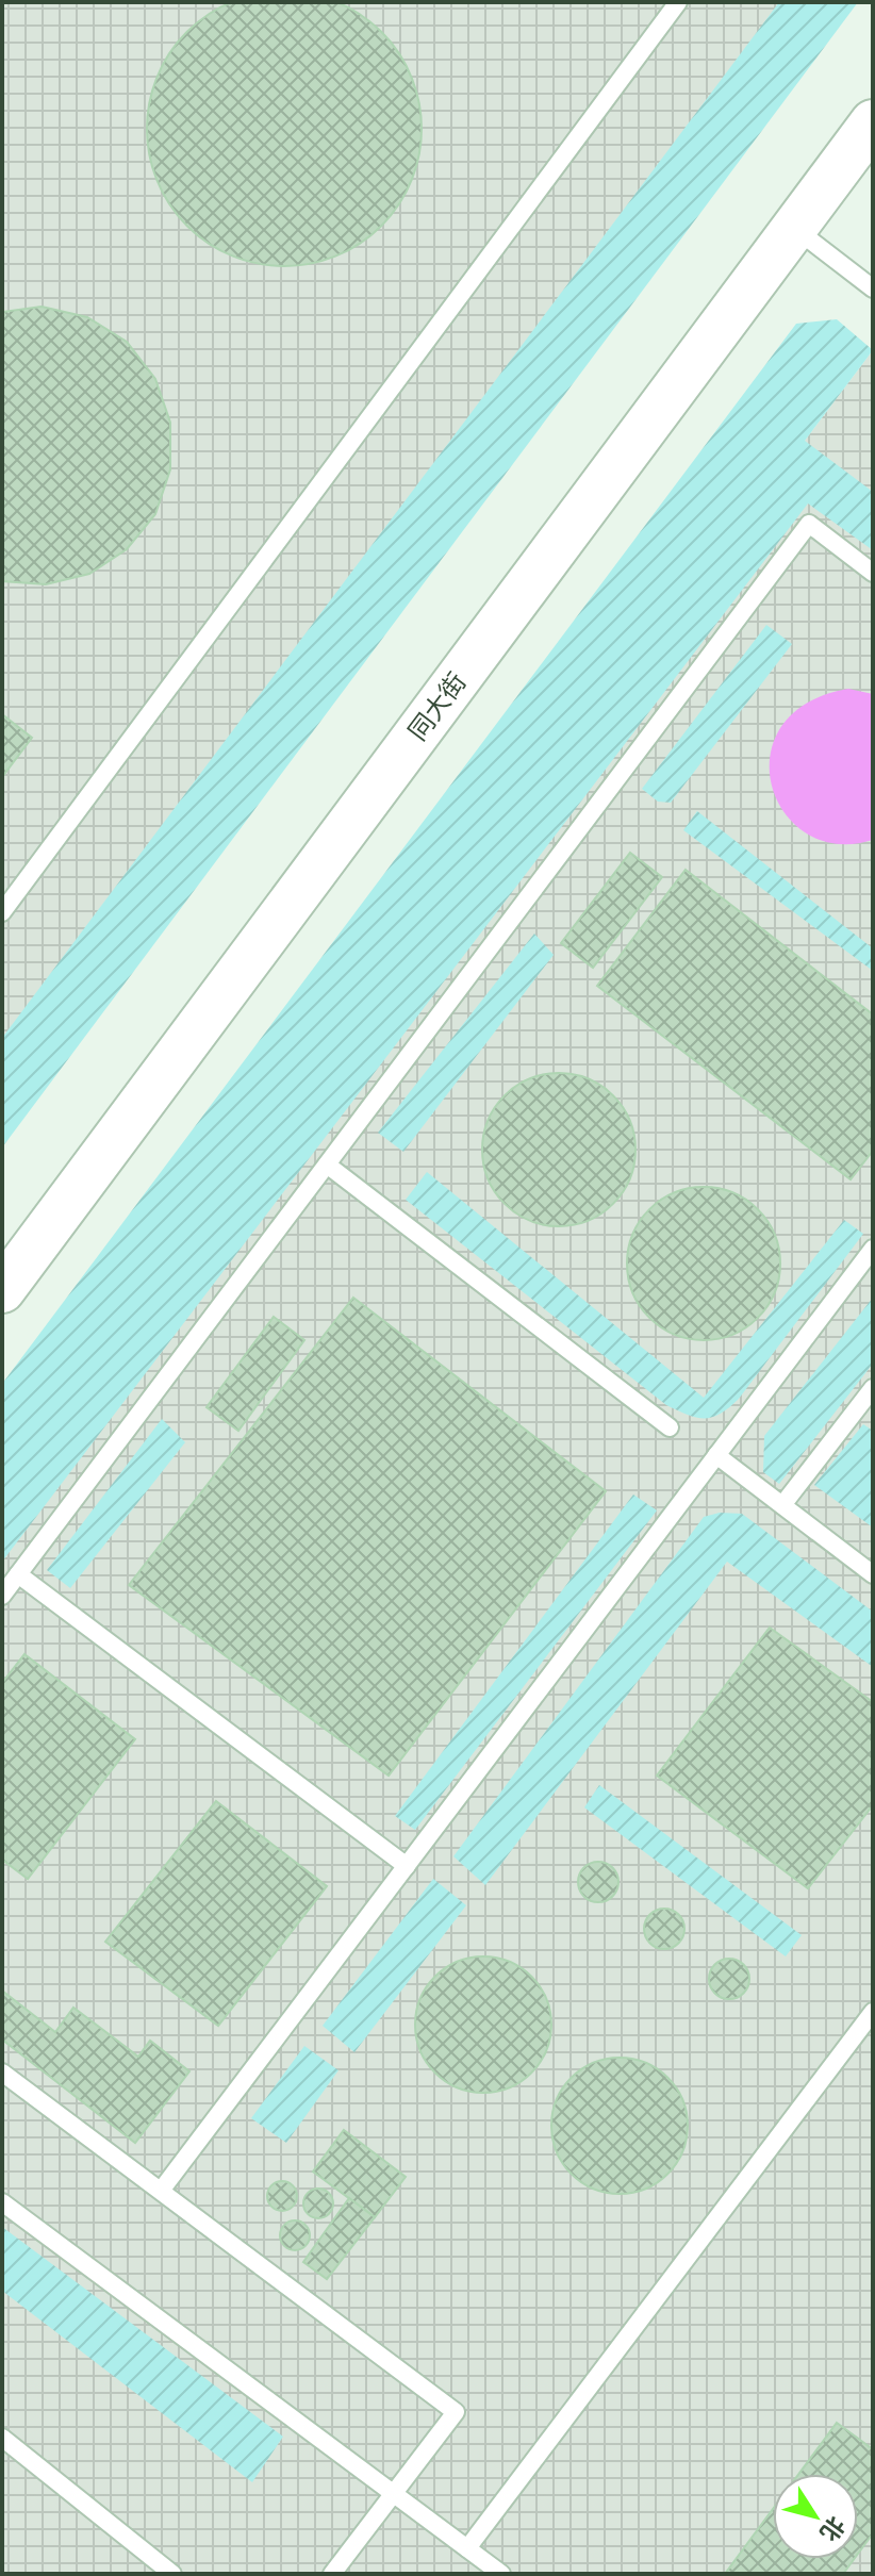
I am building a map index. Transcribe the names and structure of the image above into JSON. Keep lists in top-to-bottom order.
{
  "streets": {
    "street": ["同大街"]
  },
  "north": "bottom right"
}
